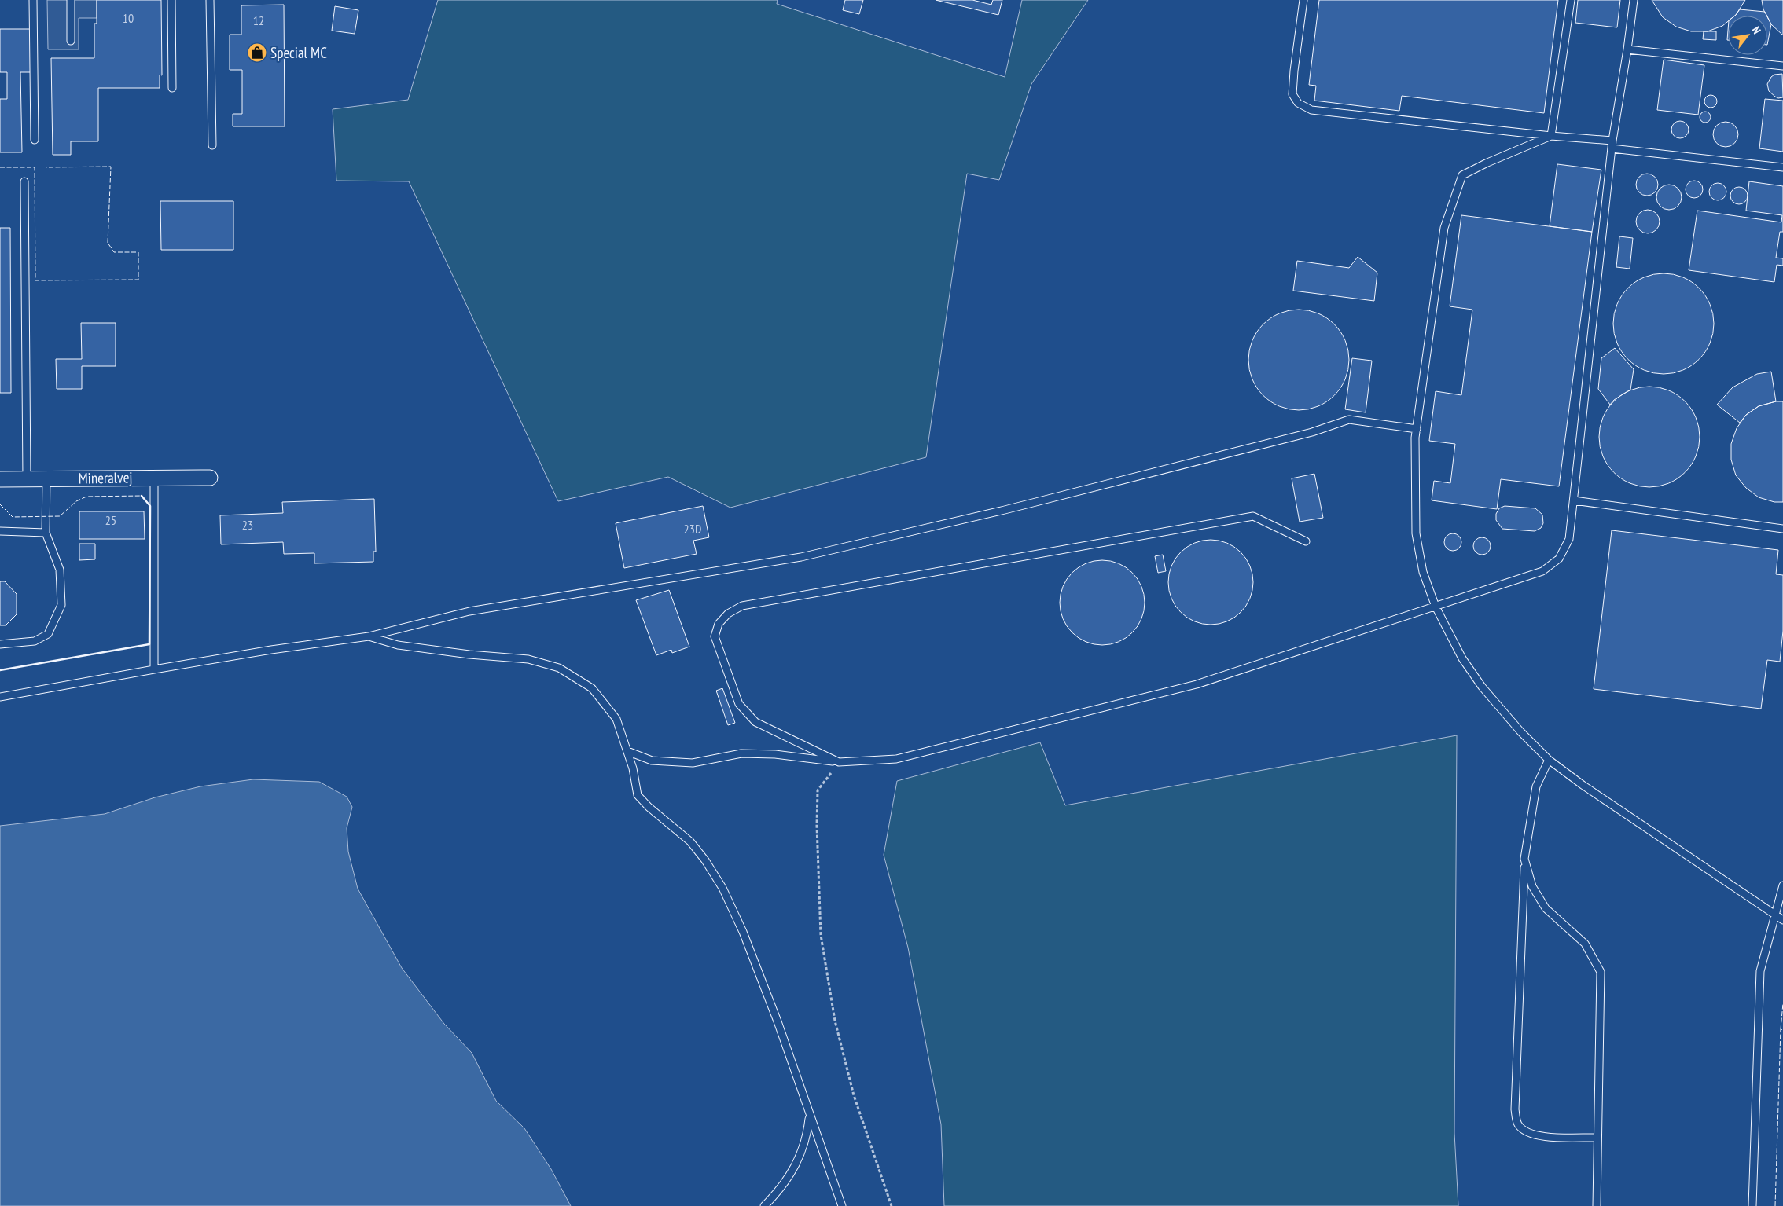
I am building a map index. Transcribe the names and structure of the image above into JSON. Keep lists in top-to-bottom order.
{
  "streets": {
    "street": ["Mineralvej"]
  },
  "places": {
    "shop": ["Special MC"]
  },
  "house_numbers": [
    "10",
    "12",
    "25",
    "23",
    "23D"
  ],
  "north": "top right"
}
